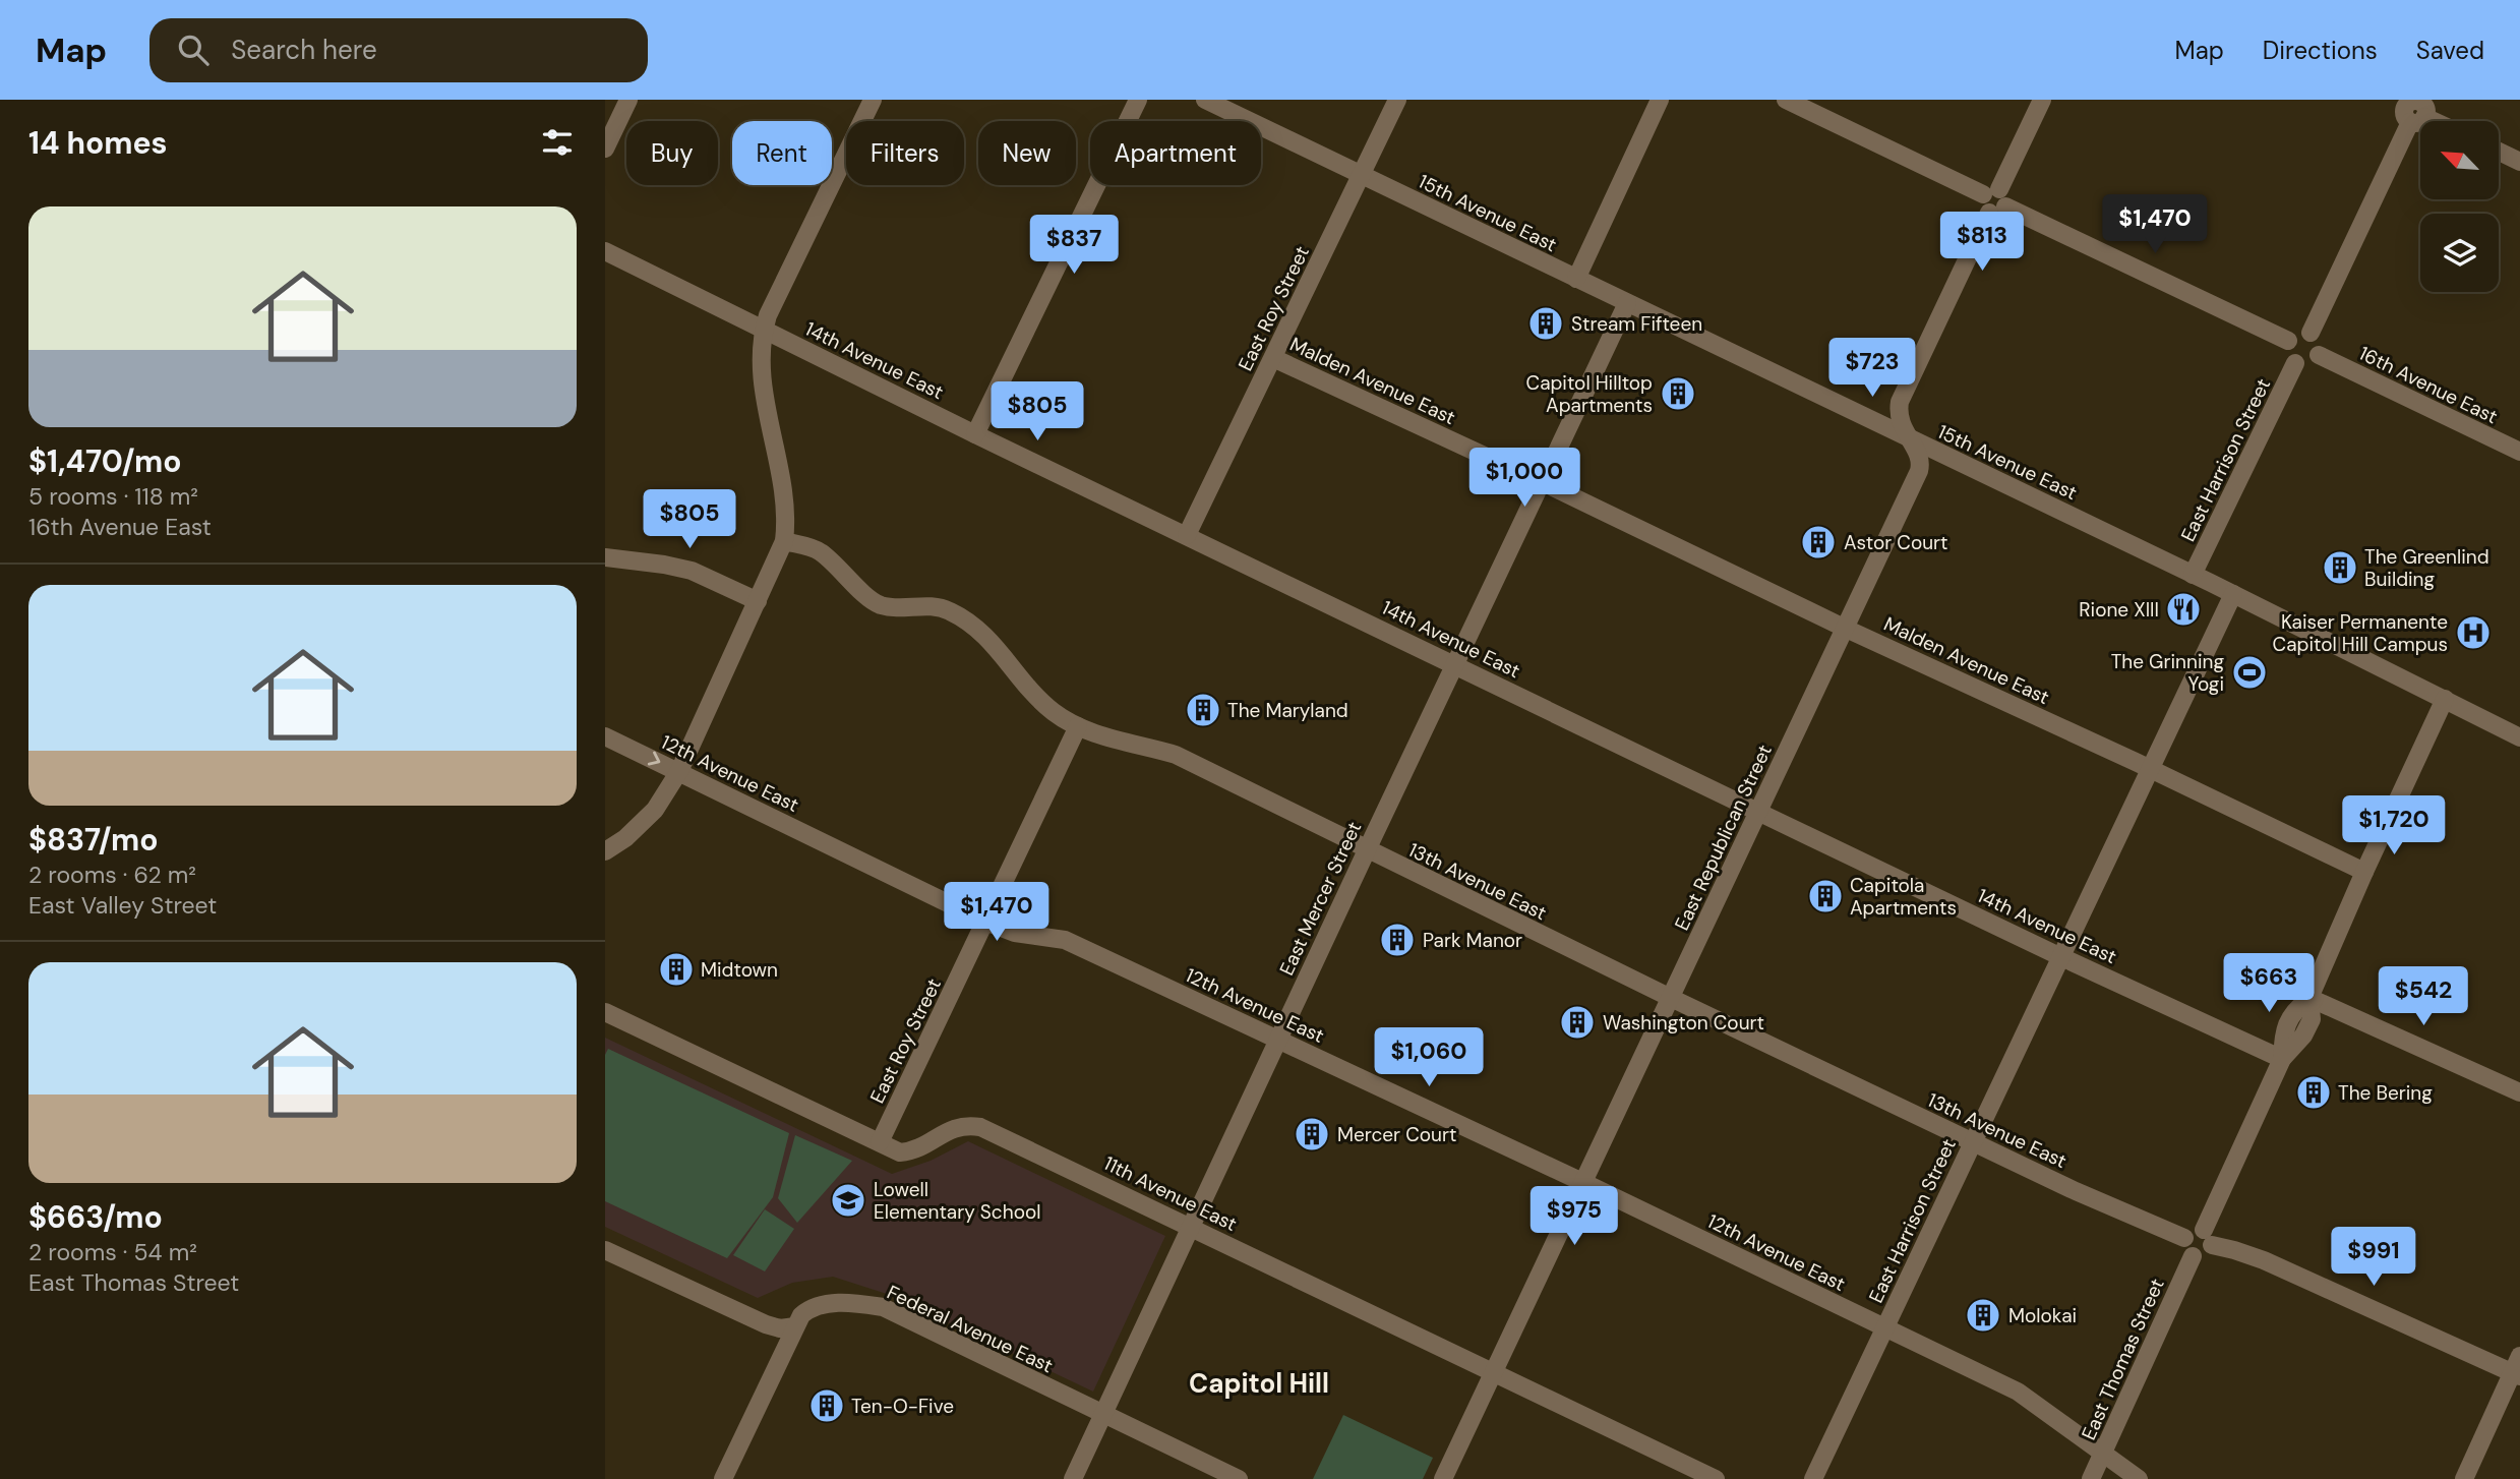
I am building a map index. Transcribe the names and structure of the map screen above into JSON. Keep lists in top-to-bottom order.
{
  "streets": {
    "street": [
      "15th Avenue East",
      "East Roy Street",
      "14th Avenue East",
      "Malden Avenue East",
      "16th Avenue East",
      "East Harrison Street",
      "12th Avenue East",
      "East Republican Street",
      "13th Avenue East",
      "East Mercer Street",
      "11th Avenue East",
      "Federal Avenue East",
      "East Thomas Street"
    ]
  },
  "crossings": [
    ["15th Avenue East", "East Roy Street"],
    ["15th Avenue East", "East Harrison Street"],
    ["15th Avenue East", "East Republican Street"],
    ["15th Avenue East", "East Mercer Street"],
    ["East Roy Street", "14th Avenue East"],
    ["East Roy Street", "Malden Avenue East"],
    ["East Roy Street", "12th Avenue East"],
    ["East Roy Street", "13th Avenue East"],
    ["East Roy Street", "11th Avenue East"],
    ["14th Avenue East", "East Harrison Street"],
    ["14th Avenue East", "East Republican Street"],
    ["14th Avenue East", "East Mercer Street"],
    ["Malden Avenue East", "East Harrison Street"],
    ["Malden Avenue East", "East Republican Street"],
    ["Malden Avenue East", "East Mercer Street"],
    ["16th Avenue East", "East Harrison Street"],
    ["East Harrison Street", "12th Avenue East"],
    ["East Harrison Street", "13th Avenue East"],
    ["12th Avenue East", "East Republican Street"],
    ["12th Avenue East", "East Mercer Street"],
    ["12th Avenue East", "East Thomas Street"],
    ["East Republican Street", "13th Avenue East"],
    ["East Republican Street", "11th Avenue East"],
    ["13th Avenue East", "East Mercer Street"],
    ["13th Avenue East", "East Thomas Street"],
    ["East Mercer Street", "11th Avenue East"],
    ["East Mercer Street", "Federal Avenue East"]
  ],
  "districts": ["Capitol Hill"],
  "places": {
    "building": [
      "Stream Fifteen",
      "Capitol Hilltop Apartments",
      "Astor Court",
      "The Greenlind Building",
      "The Maryland",
      "Capitola Apartments",
      "Park Manor",
      "Midtown",
      "Washington Court",
      "The Bering",
      "Mercer Court",
      "Molokai",
      "Ten-O-Five"
    ],
    "restaurant": ["Rione XIII"],
    "hospital": ["Kaiser Permanente Capitol Hill Campus"],
    "sports": ["The Grinning Yogi"],
    "school or university": ["Lowell Elementary School"]
  },
  "north": "top left",
  "page": {
    "header": "Map",
    "search": "Search here",
    "nav": ["Map", "Directions", "Saved"],
    "heading": "14 homes",
    "chip": [
      "Buy",
      "Rent",
      "Filters",
      "New",
      "Apartment"
    ],
    "list": [
      {
        "name": "$1,470/mo",
        "note": "5 rooms · 118 m² · 16th Avenue East"
      },
      {
        "name": "$837/mo",
        "note": "2 rooms · 62 m² · East Valley Street"
      },
      {
        "name": "$663/mo",
        "note": "2 rooms · 54 m² · East Thomas Street"
      }
    ],
    "price": [
      "$1,470",
      "$813",
      "$837",
      "$723",
      "$805",
      "$1,000",
      "$805",
      "$1,720",
      "$1,470",
      "$663",
      "$542",
      "$1,060",
      "$975",
      "$991"
    ]
  }
}
